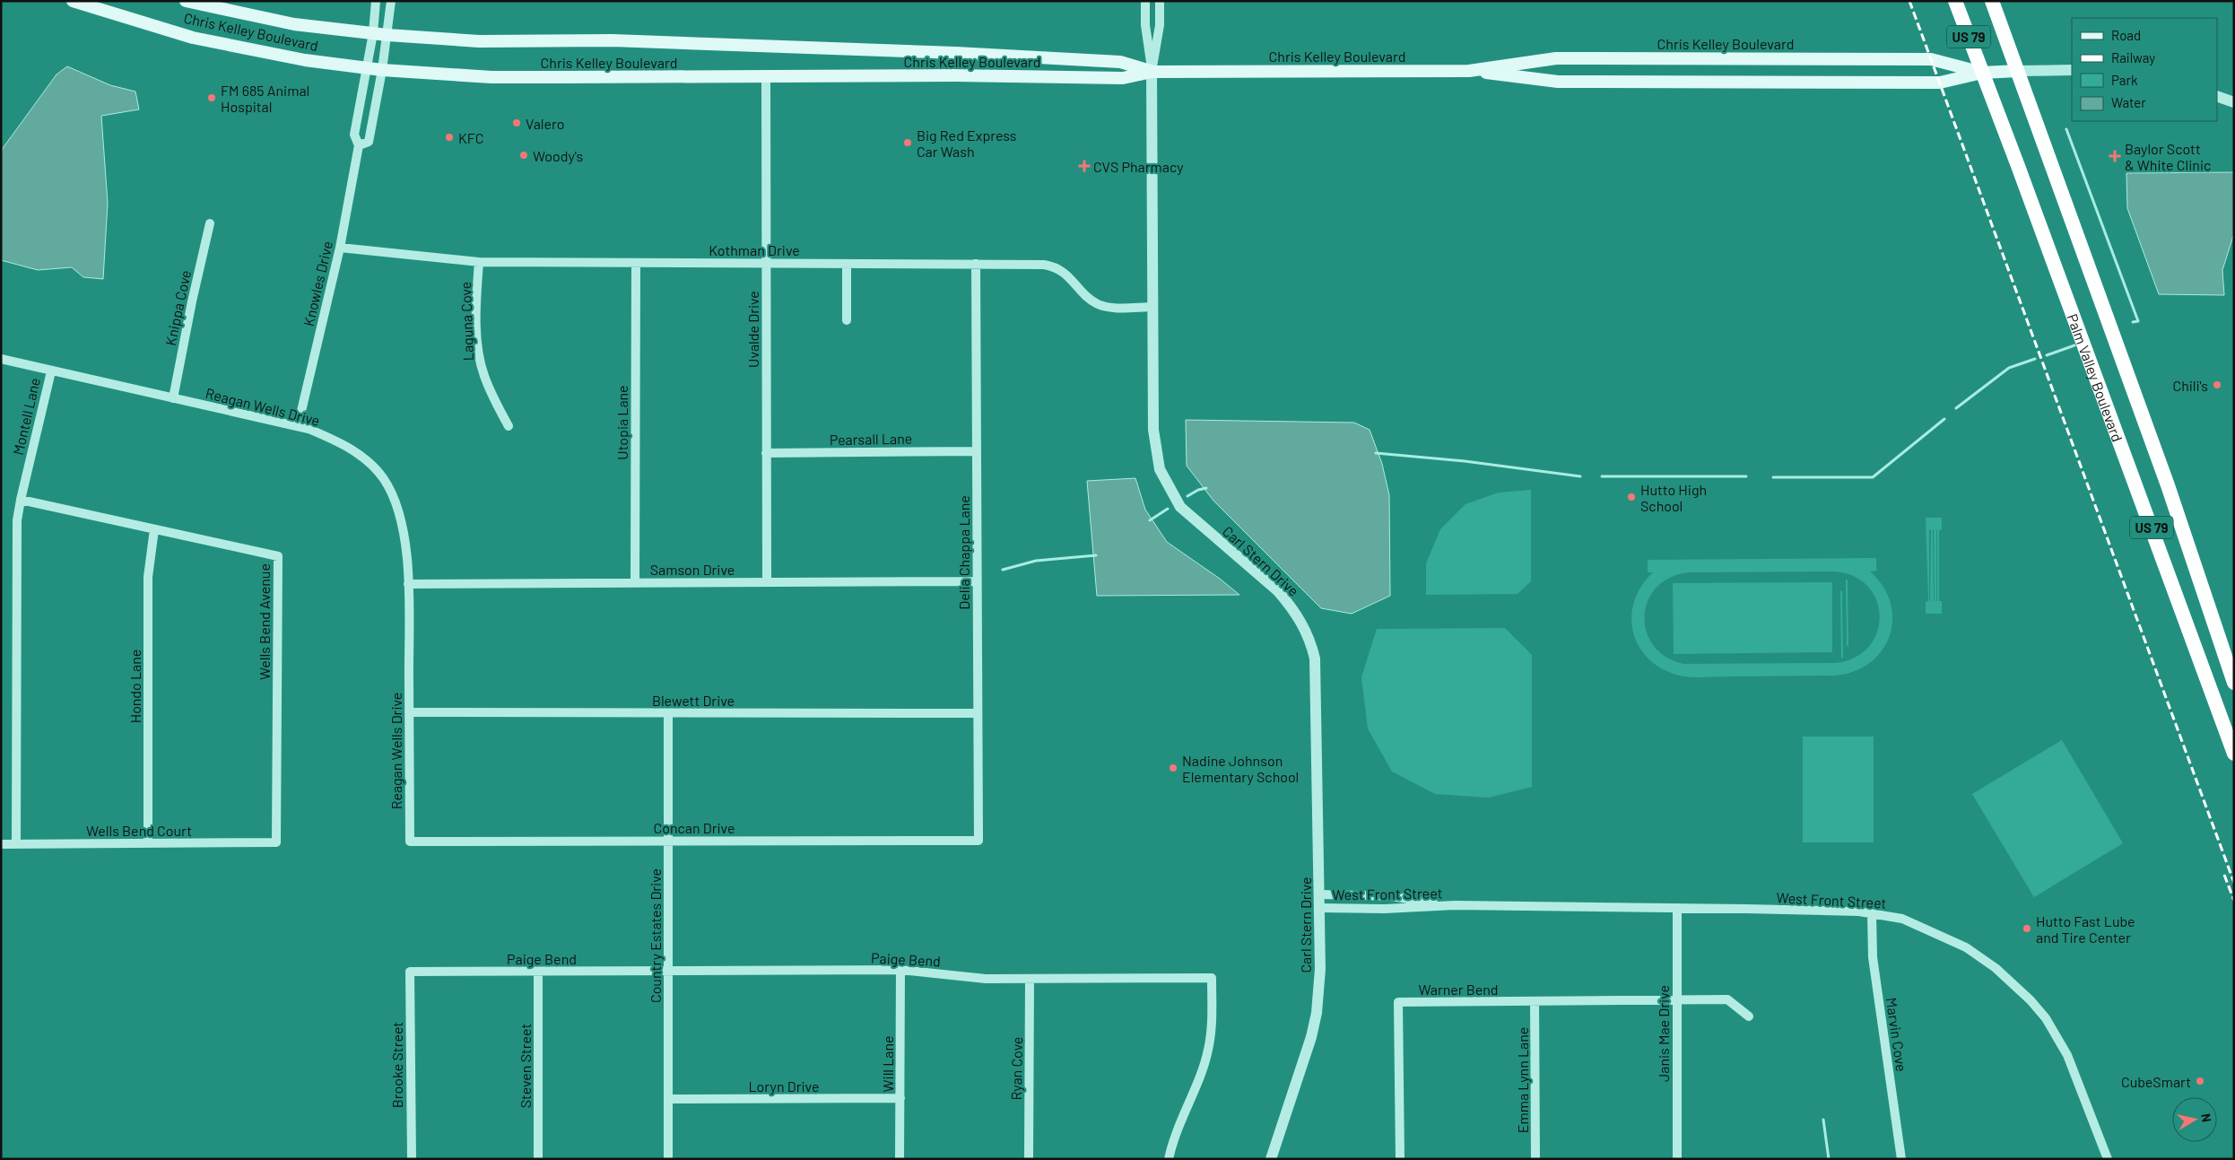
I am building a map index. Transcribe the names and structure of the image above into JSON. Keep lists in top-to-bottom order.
{
  "streets": {
    "highway": ["US 79", "Palm Valley Boulevard"],
    "main road": ["Chris Kelley Boulevard"],
    "street": [
      "Kothman Drive",
      "Knowles Drive",
      "Knippa Cove",
      "Laguna Cove",
      "Uvalde Drive",
      "Reagan Wells Drive",
      "Montell Lane",
      "Utopia Lane",
      "Pearsall Lane",
      "Delia Chappa Lane",
      "Carl Stern Drive",
      "Samson Drive",
      "Wells Bend Avenue",
      "Hondo Lane",
      "Blewett Drive",
      "Concan Drive",
      "Wells Bend Court",
      "West Front Street",
      "Country Estates Drive",
      "Paige Bend",
      "Warner Bend",
      "Janis Mae Drive",
      "Marvin Cove",
      "Will Lane",
      "Brooke Street",
      "Steven Street",
      "Ryan Cove",
      "Emma Lynn Lane",
      "Loryn Drive"
    ]
  },
  "crossings": [
    ["Chris Kelley Boulevard", "Knowles Drive"],
    ["Chris Kelley Boulevard", "Uvalde Drive"],
    ["Chris Kelley Boulevard", "Palm Valley Boulevard"],
    ["Chris Kelley Boulevard", "Carl Stern Drive"],
    ["Kothman Drive", "Knowles Drive"],
    ["Kothman Drive", "Laguna Cove"],
    ["Kothman Drive", "Uvalde Drive"],
    ["Kothman Drive", "Utopia Lane"],
    ["Kothman Drive", "Delia Chappa Lane"],
    ["Kothman Drive", "Carl Stern Drive"],
    ["Knowles Drive", "Reagan Wells Drive"],
    ["Knippa Cove", "Reagan Wells Drive"],
    ["Uvalde Drive", "Pearsall Lane"],
    ["Uvalde Drive", "Samson Drive"],
    ["Reagan Wells Drive", "Montell Lane"],
    ["Reagan Wells Drive", "Samson Drive"],
    ["Reagan Wells Drive", "Blewett Drive"],
    ["Reagan Wells Drive", "Concan Drive"],
    ["Montell Lane", "Wells Bend Avenue"],
    ["Montell Lane", "Wells Bend Court"],
    ["Utopia Lane", "Samson Drive"],
    ["Pearsall Lane", "Delia Chappa Lane"],
    ["Delia Chappa Lane", "Samson Drive"],
    ["Delia Chappa Lane", "Blewett Drive"],
    ["Delia Chappa Lane", "Concan Drive"],
    ["Carl Stern Drive", "West Front Street"],
    ["Wells Bend Avenue", "Hondo Lane"],
    ["Wells Bend Avenue", "Wells Bend Court"],
    ["Hondo Lane", "Wells Bend Court"],
    ["Blewett Drive", "Country Estates Drive"],
    ["Concan Drive", "Country Estates Drive"],
    ["West Front Street", "Janis Mae Drive"],
    ["West Front Street", "Marvin Cove"],
    ["Country Estates Drive", "Paige Bend"],
    ["Country Estates Drive", "Loryn Drive"],
    ["Paige Bend", "Will Lane"],
    ["Paige Bend", "Brooke Street"],
    ["Paige Bend", "Steven Street"],
    ["Paige Bend", "Ryan Cove"],
    ["Warner Bend", "Janis Mae Drive"],
    ["Warner Bend", "Emma Lynn Lane"],
    ["Will Lane", "Loryn Drive"]
  ],
  "places": {
    "other": [
      "FM 685 Animal Hospital",
      "Valero",
      "KFC",
      "Big Red Express Car Wash",
      "Woody's",
      "Chili's",
      "Hutto High School",
      "Nadine Johnson Elementary School",
      "Hutto Fast Lube and Tire Center",
      "CubeSmart"
    ],
    "health": ["Baylor Scott & White Clinic", "CVS Pharmacy"]
  },
  "legend": [
    "Road",
    "Railway",
    "Park",
    "Water"
  ],
  "north": "right"
}
